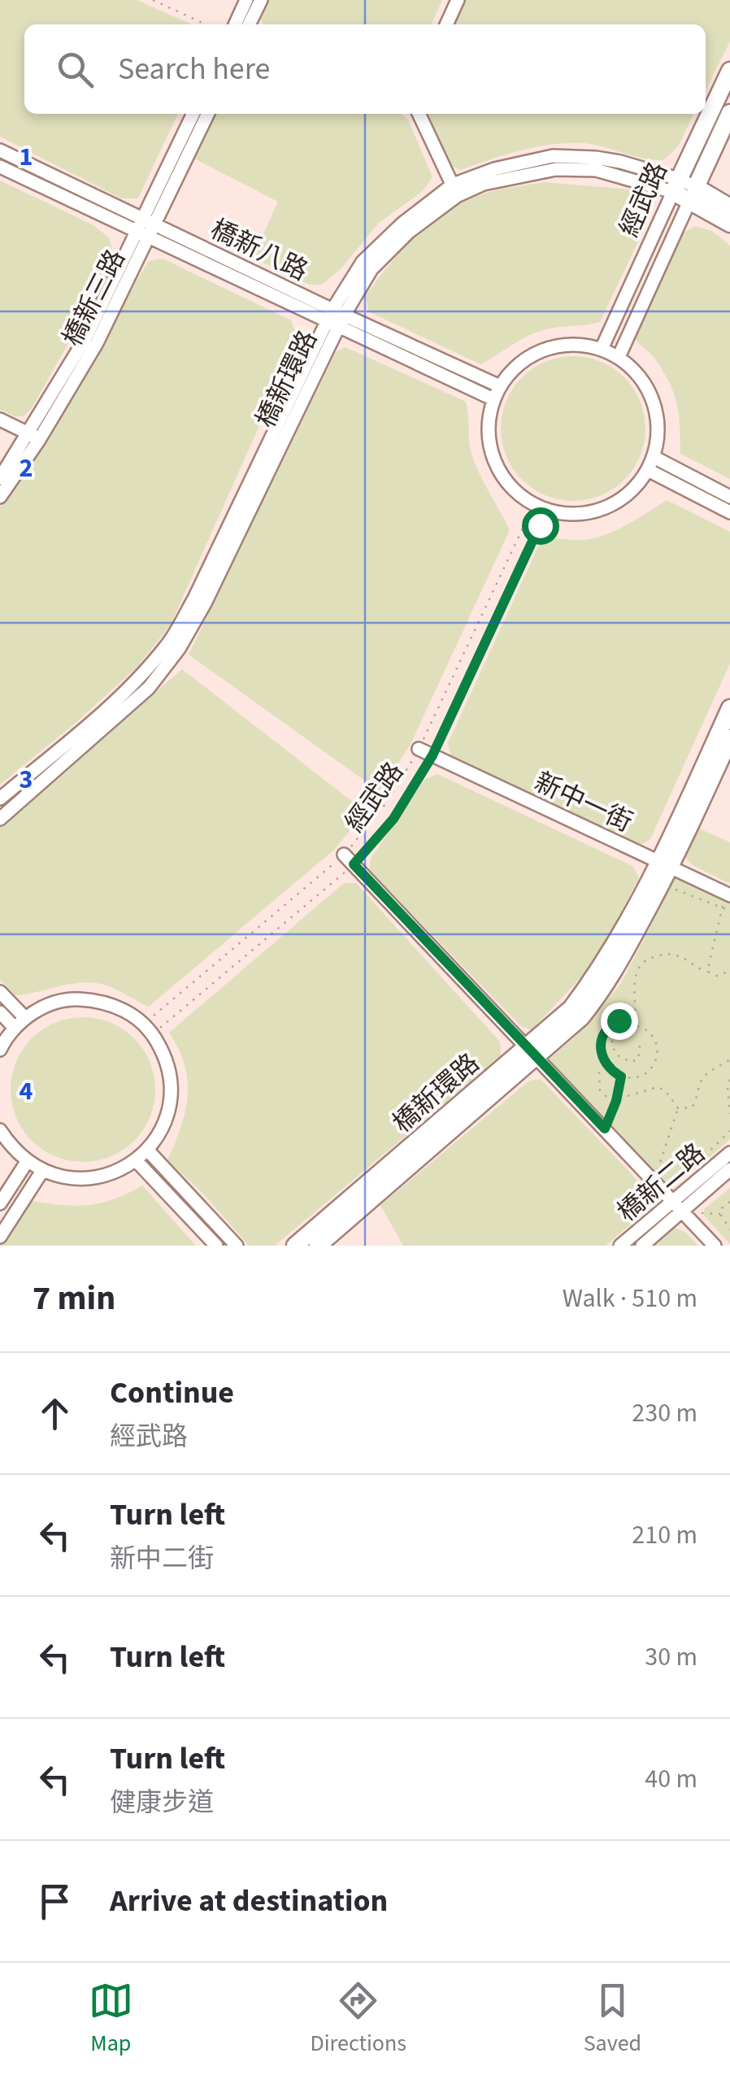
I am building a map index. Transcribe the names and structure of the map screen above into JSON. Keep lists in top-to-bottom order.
{
  "streets": {
    "street": [
      "經武路",
      "橋新八路",
      "橋新三路",
      "橋新環路",
      "新中一街",
      "橋新二路"
    ]
  },
  "crossings": [
    ["經武路", "橋新八路"],
    ["經武路", "橋新環路"],
    ["經武路", "新中一街"],
    ["橋新八路", "橋新三路"],
    ["橋新八路", "橋新環路"],
    ["橋新環路", "新中一街"]
  ],
  "page": {
    "search": "Search here",
    "heading": ["7 min", "Walk · 510 m"],
    "list": [
      ["Continue", "經武路", "230 m"],
      ["Turn left", "新中二街", "210 m"],
      ["Turn left", "30 m"],
      ["Turn left", "健康步道", "40 m"],
      "Arrive at destination"
    ],
    "nav": ["Map", "Directions", "Saved"]
  },
  "grid": {
    "rows": [
      "1",
      "2",
      "3",
      "4"
    ]
  }
}
